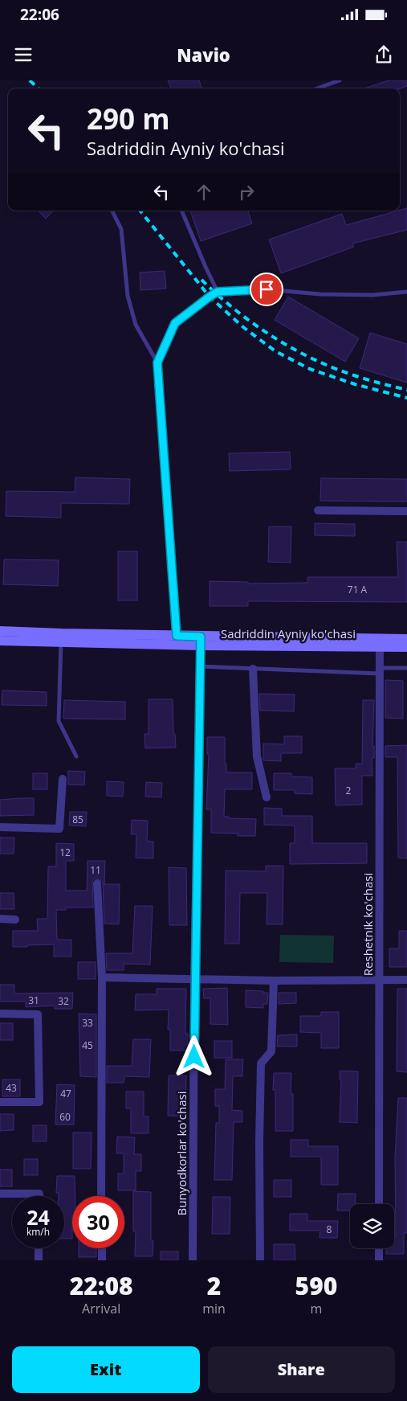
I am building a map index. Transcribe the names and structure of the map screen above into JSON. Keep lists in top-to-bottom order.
{
  "streets": {
    "main road": ["Sadriddin Ayniy ko'chasi"],
    "street": ["Reshetnik ko'chasi", "Bunyodkorlar ko'chasi"]
  },
  "crossings": [
    ["Sadriddin Ayniy ko'chasi", "Reshetnik ko'chasi"],
    ["Sadriddin Ayniy ko'chasi", "Bunyodkorlar ko'chasi"]
  ],
  "house_numbers": [
    "71 А",
    "2",
    "85",
    "12",
    "11",
    "31",
    "32",
    "33",
    "45",
    "43",
    "47",
    "60",
    "8"
  ],
  "page": {
    "status": "22:06",
    "header": "Navio",
    "turn": ["290 m", "Sadriddin Ayniy ko'chasi"],
    "speed": "24 km/h",
    "limit": "30",
    "eta": [
      "22:08",
      "Arrival",
      "2",
      "min",
      "590",
      "m"
    ],
    "buttons": ["Exit", "Share"]
  }
}
